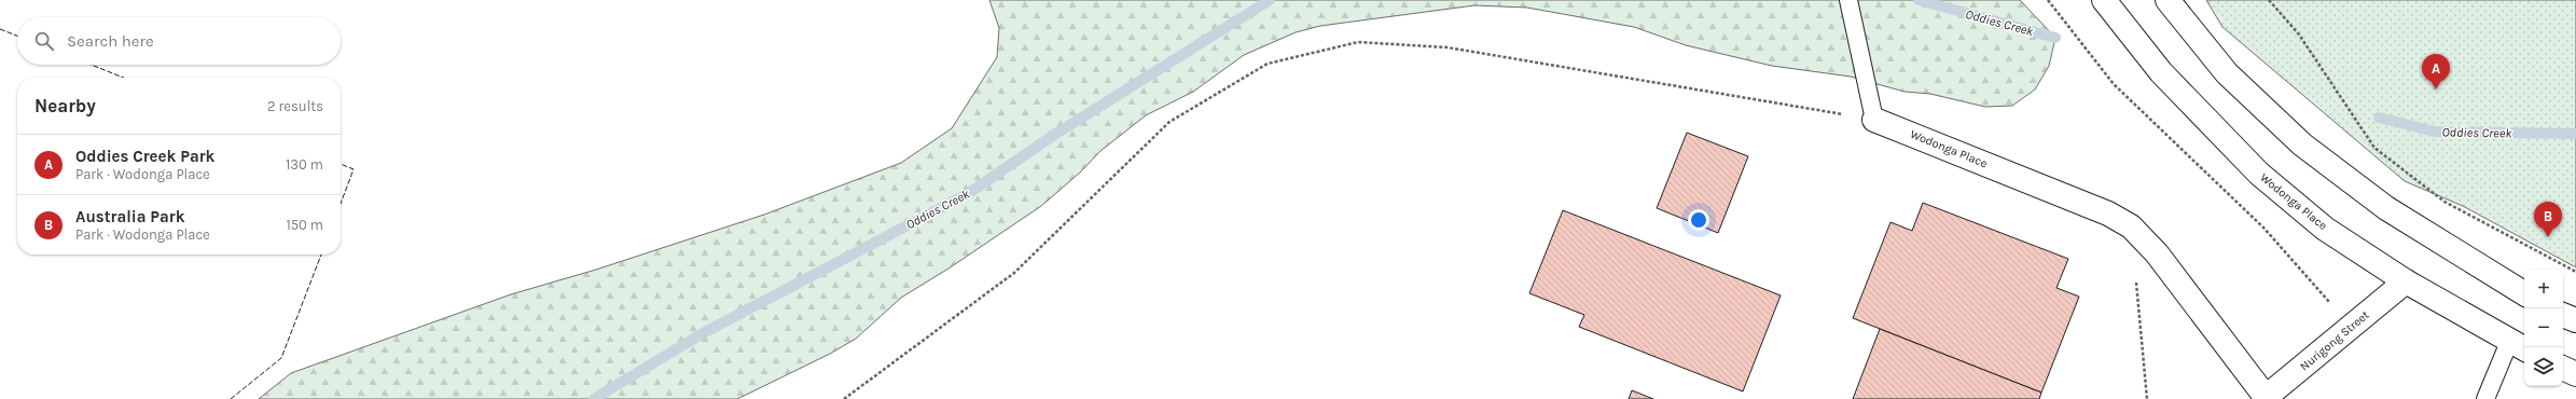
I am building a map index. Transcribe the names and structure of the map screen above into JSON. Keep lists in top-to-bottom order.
{
  "streets": {
    "main road": ["Wodonga Place", "Nurigong Street"]
  },
  "crossings": [
    ["Wodonga Place", "Nurigong Street"]
  ],
  "water": ["Oddies Creek"],
  "page": {
    "search": "Search here",
    "pins": ["A", "B"],
    "heading": ["Nearby", "2 results"],
    "list": [
      {
        "mark": "A",
        "name": "Oddies Creek Park",
        "note": "Park · Wodonga Place",
        "value": "130 m"
      },
      {
        "mark": "B",
        "name": "Australia Park",
        "note": "Park · Wodonga Place",
        "value": "150 m"
      }
    ],
    "map_buttons": ["+", "−"]
  }
}
